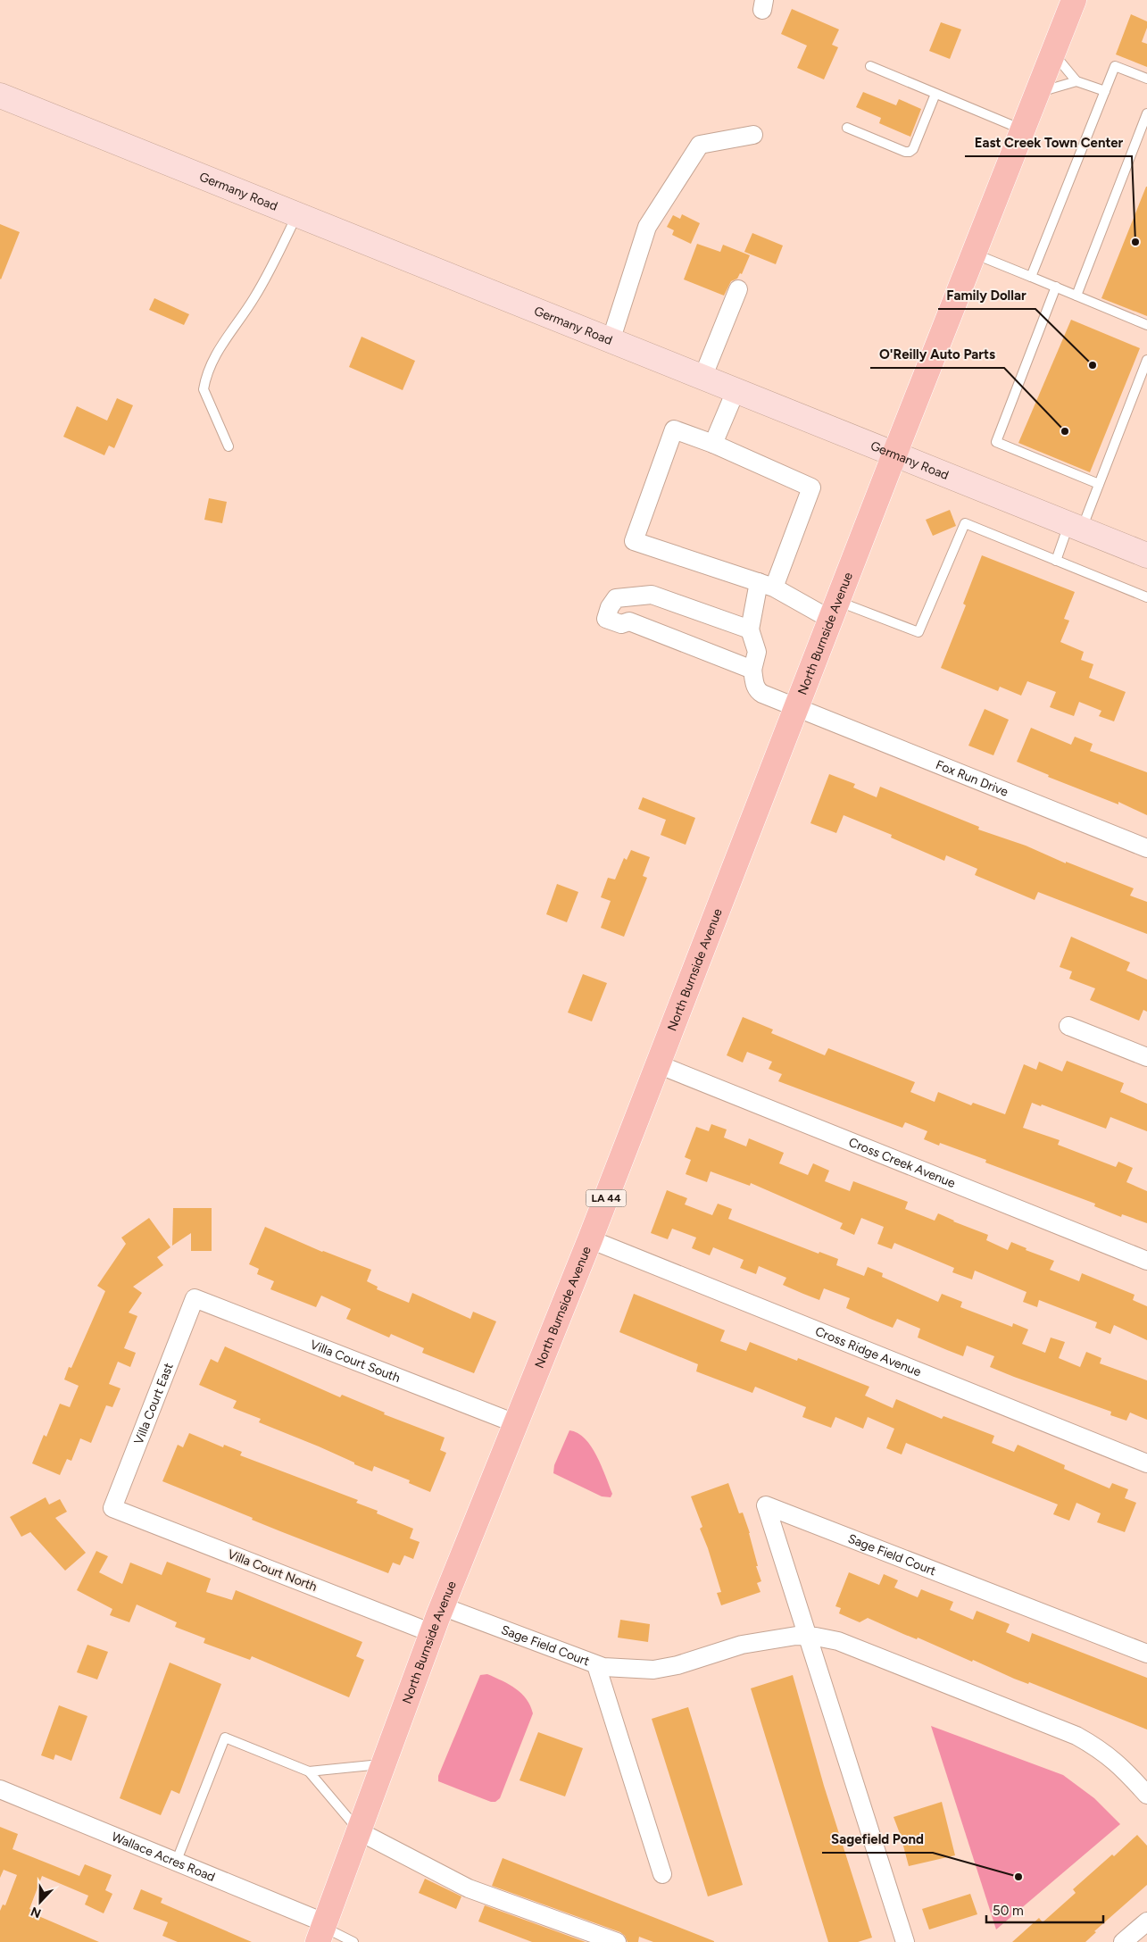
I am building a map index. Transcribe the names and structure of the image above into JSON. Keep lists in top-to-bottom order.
{
  "streets": {
    "main road": ["Germany Road", "North Burnside Avenue", "LA 44"],
    "street": [
      "Fox Run Drive",
      "Cross Creek Avenue",
      "Cross Ridge Avenue",
      "Villa Court South",
      "Villa Court East",
      "Sage Field Court",
      "Villa Court North",
      "Wallace Acres Road"
    ]
  },
  "crossings": [
    ["Germany Road", "North Burnside Avenue"],
    ["North Burnside Avenue", "Fox Run Drive"],
    ["North Burnside Avenue", "Cross Creek Avenue"],
    ["North Burnside Avenue", "Cross Ridge Avenue"],
    ["North Burnside Avenue", "Villa Court South"],
    ["North Burnside Avenue", "Sage Field Court"],
    ["North Burnside Avenue", "Villa Court North"],
    ["North Burnside Avenue", "Wallace Acres Road"],
    ["Villa Court South", "Villa Court East"],
    ["Villa Court East", "Villa Court North"]
  ],
  "places": [
    "East Creek Town Center",
    "Family Dollar",
    "O'Reilly Auto Parts",
    "Sagefield Pond"
  ],
  "scale_bar": "50 m",
  "north": "bottom"
}
